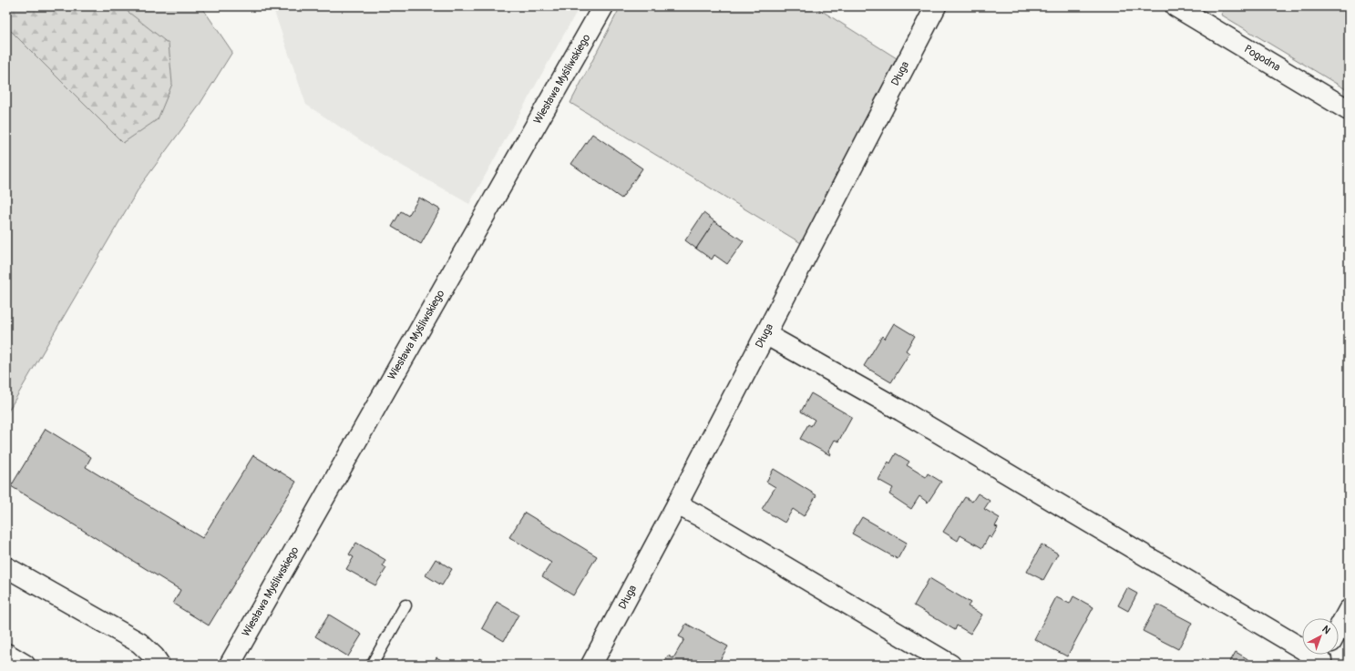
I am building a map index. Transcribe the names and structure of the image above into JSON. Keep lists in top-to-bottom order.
{
  "streets": {
    "street": ["Pogodna", "Długa", "Wiesława Myśliwskiego"]
  },
  "north": "top right"
}
